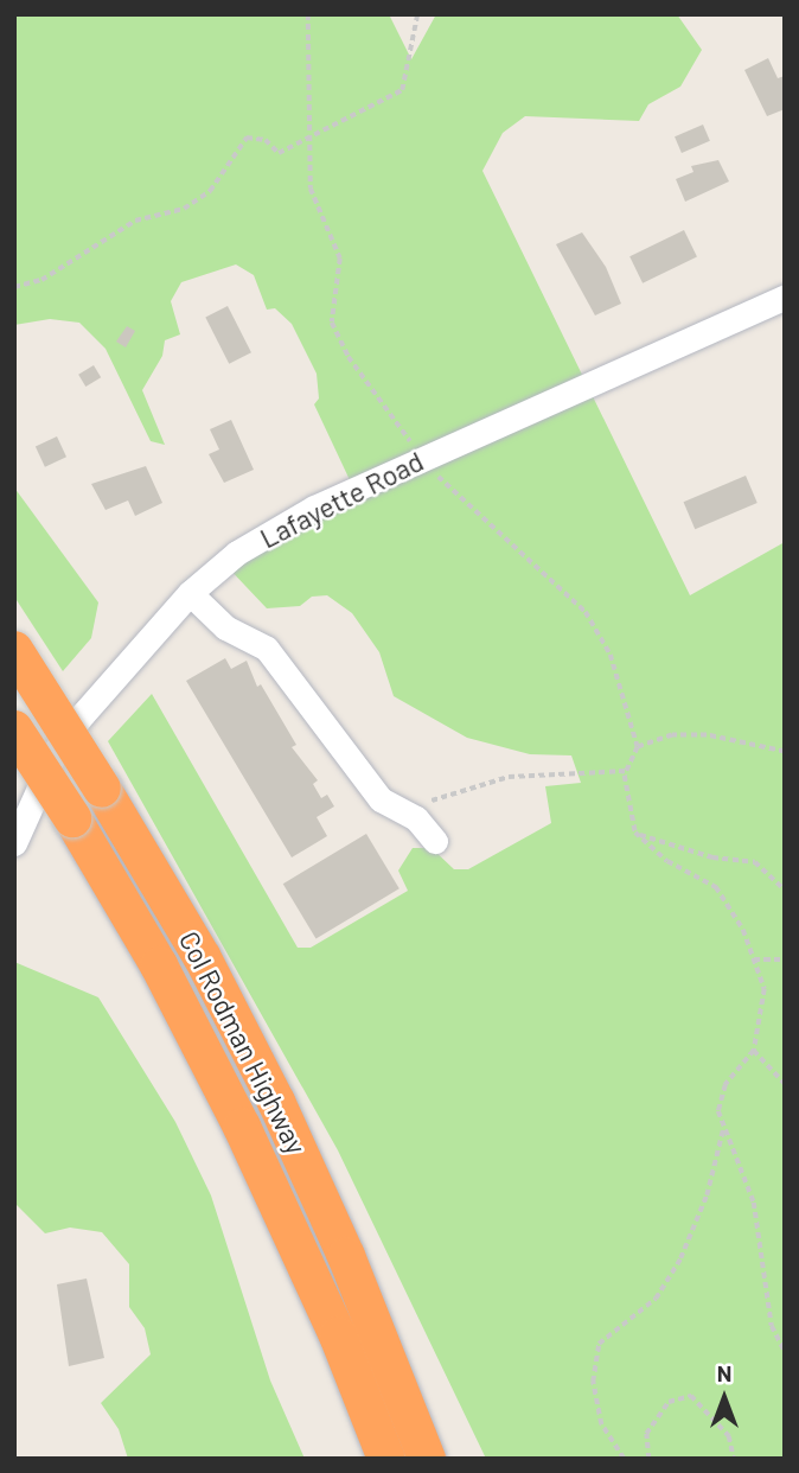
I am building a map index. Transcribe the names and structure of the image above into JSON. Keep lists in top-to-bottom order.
{
  "streets": {
    "highway": ["Col Rodman Highway"],
    "street": ["Lafayette Road"]
  },
  "north": "top"
}
